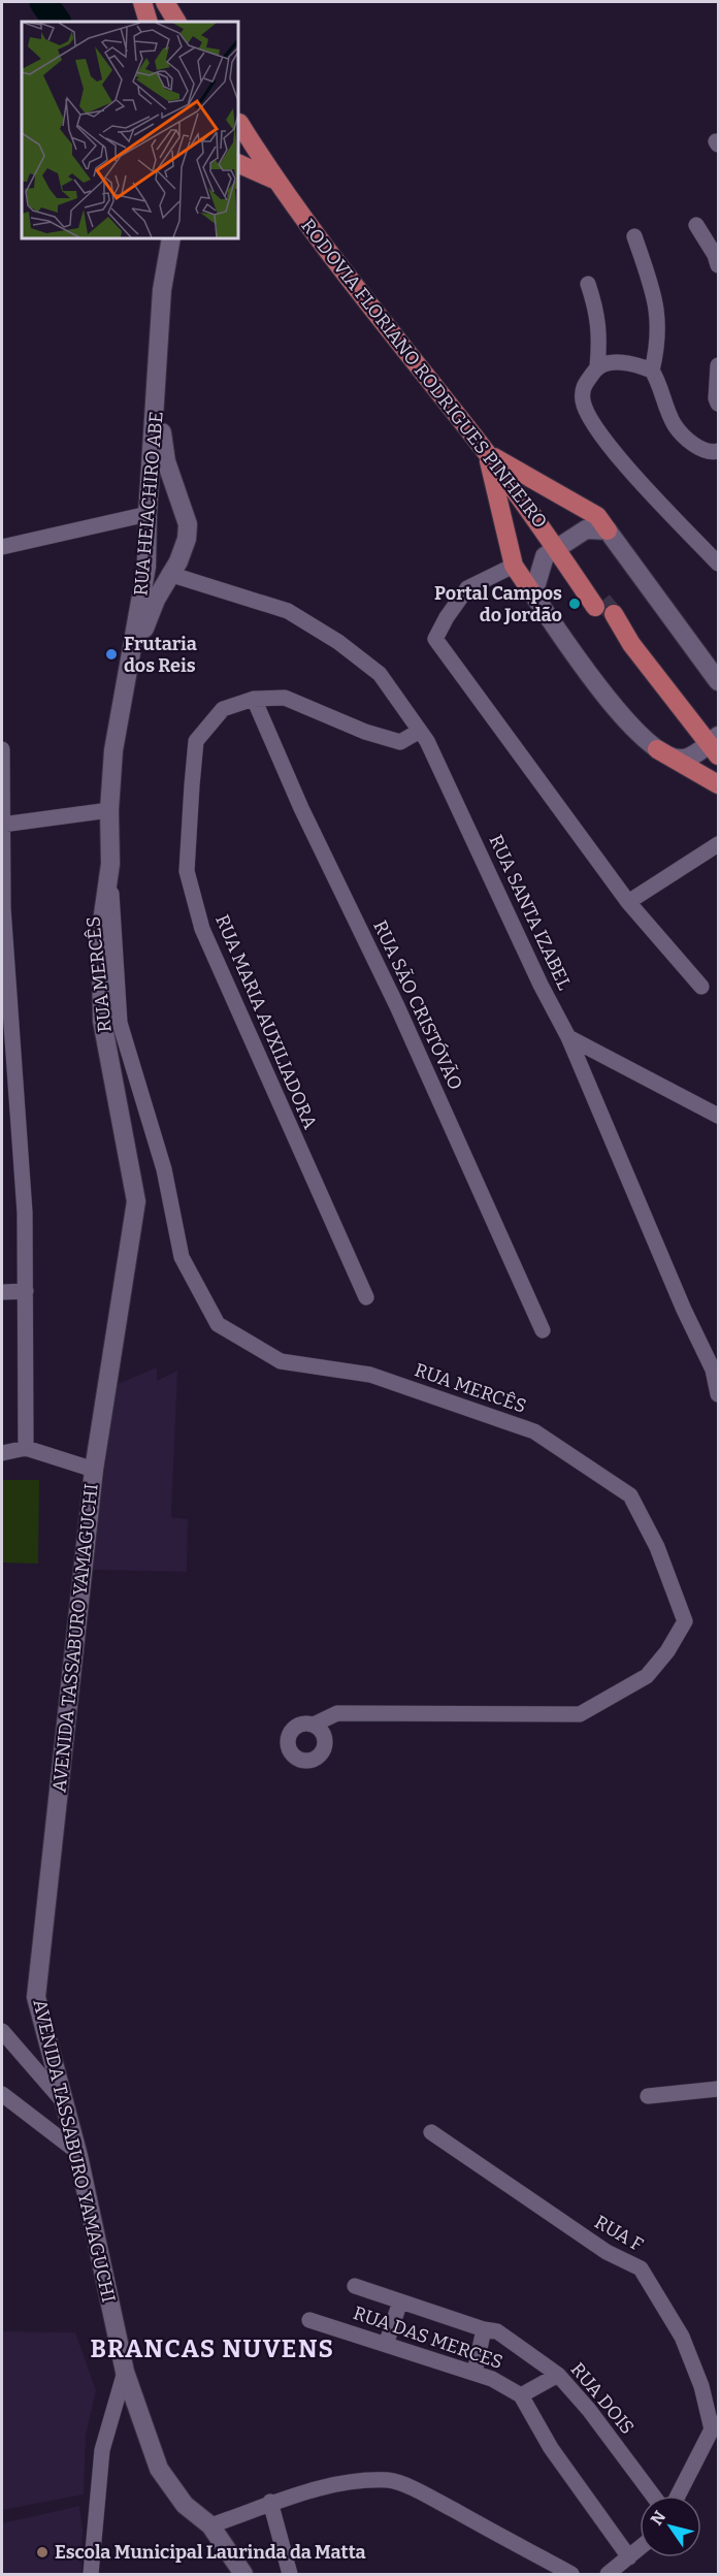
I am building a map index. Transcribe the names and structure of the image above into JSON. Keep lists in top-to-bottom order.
{
  "streets": {
    "main road": ["RODOVIA FLORIANO RODRIGUES PINHEIRO"],
    "street": [
      "RUA HEIACHIRO ABE",
      "RUA SANTA IZABEL",
      "RUA MERCÊS",
      "RUA SÃO CRISTÓVÃO",
      "RUA MARIA AUXILIADORA",
      "AVENIDA TASSABURO YAMAGUCHI",
      "RUA F",
      "RUA DAS MERCES",
      "RUA DOIS"
    ]
  },
  "crossings": [
    ["RUA HEIACHIRO ABE", "RUA SANTA IZABEL"],
    ["RUA HEIACHIRO ABE", "AVENIDA TASSABURO YAMAGUCHI"],
    ["RUA SANTA IZABEL", "RUA MARIA AUXILIADORA"],
    ["RUA MERCÊS", "AVENIDA TASSABURO YAMAGUCHI"],
    ["RUA SÃO CRISTÓVÃO", "RUA MARIA AUXILIADORA"]
  ],
  "districts": ["BRANCAS NUVENS"],
  "places": ["Portal Campos do Jordão", "Frutaria dos Reis", "Escola Municipal Laurinda da Matta"],
  "north": "top left"
}
